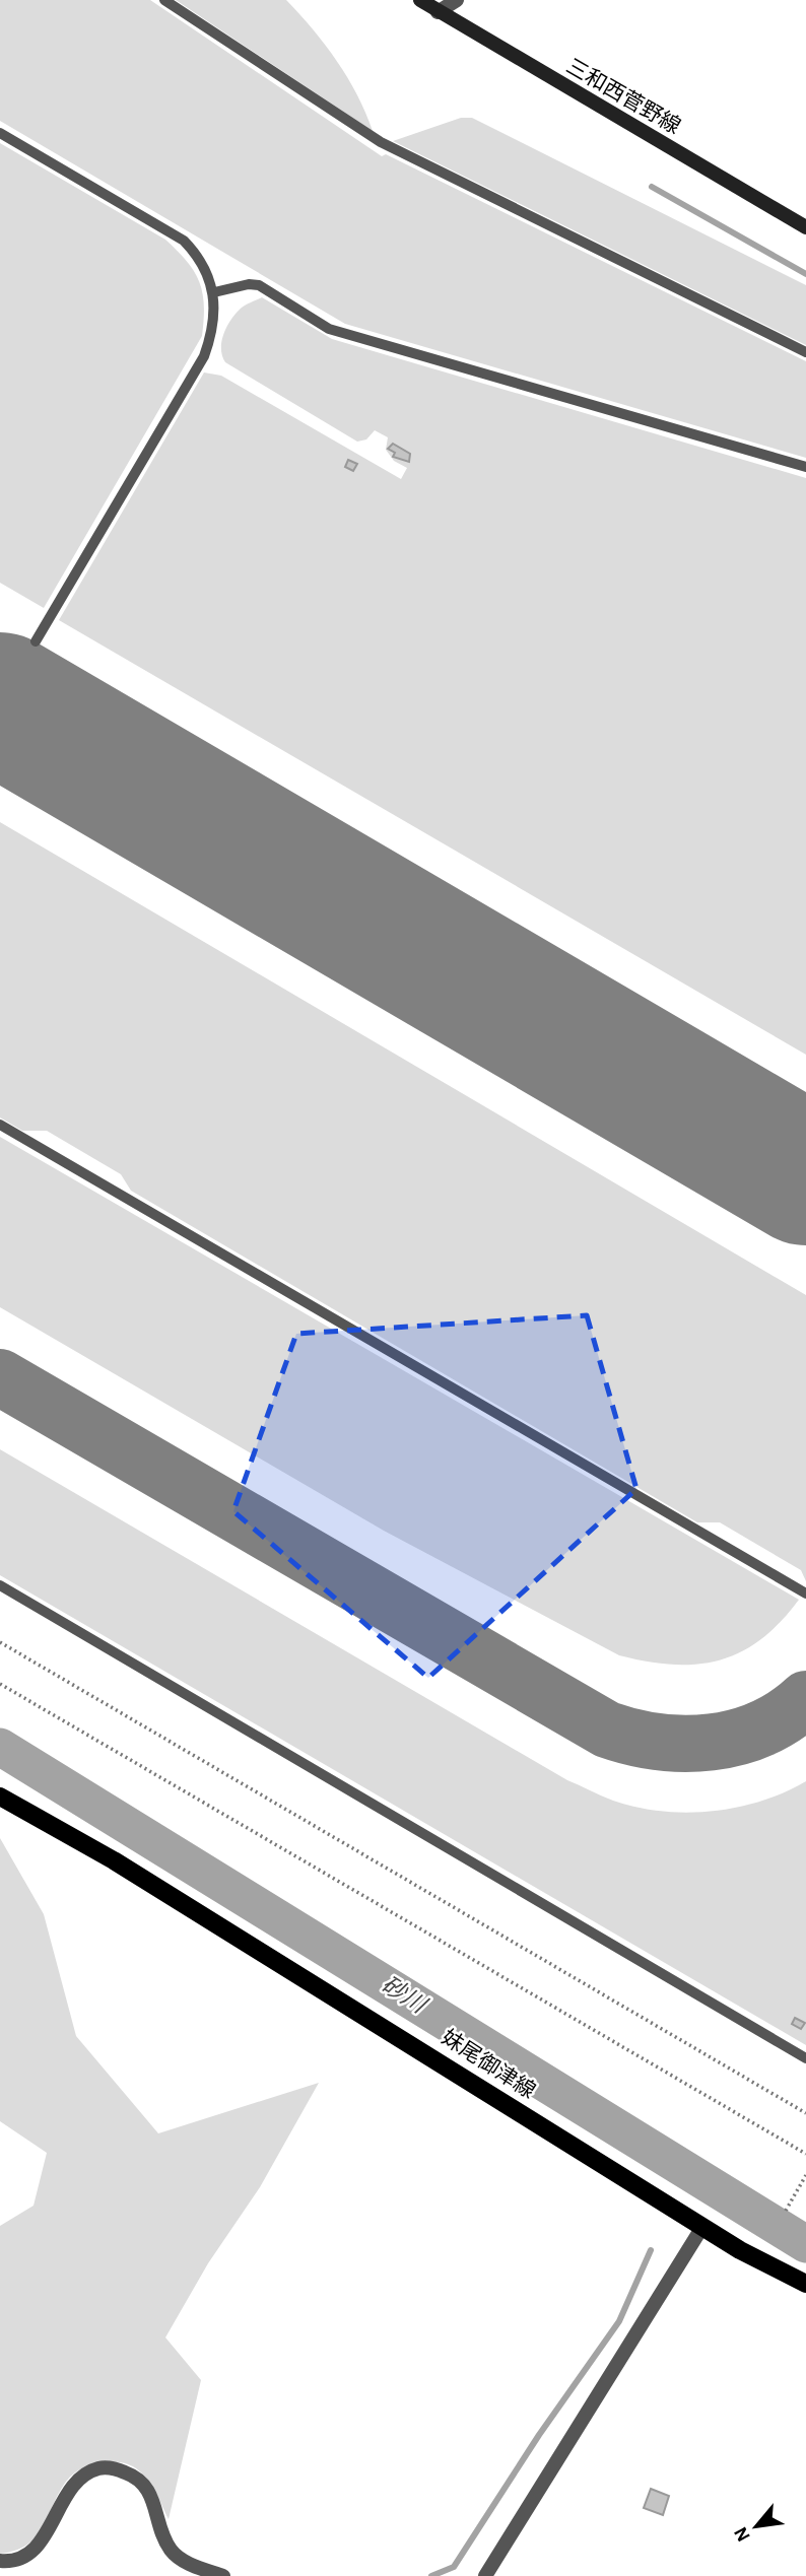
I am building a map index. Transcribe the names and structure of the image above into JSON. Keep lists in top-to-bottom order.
{
  "streets": {
    "main road": ["三和西菅野線", "妹尾御津線"]
  },
  "water": ["砂川"],
  "north": "bottom left"
}
